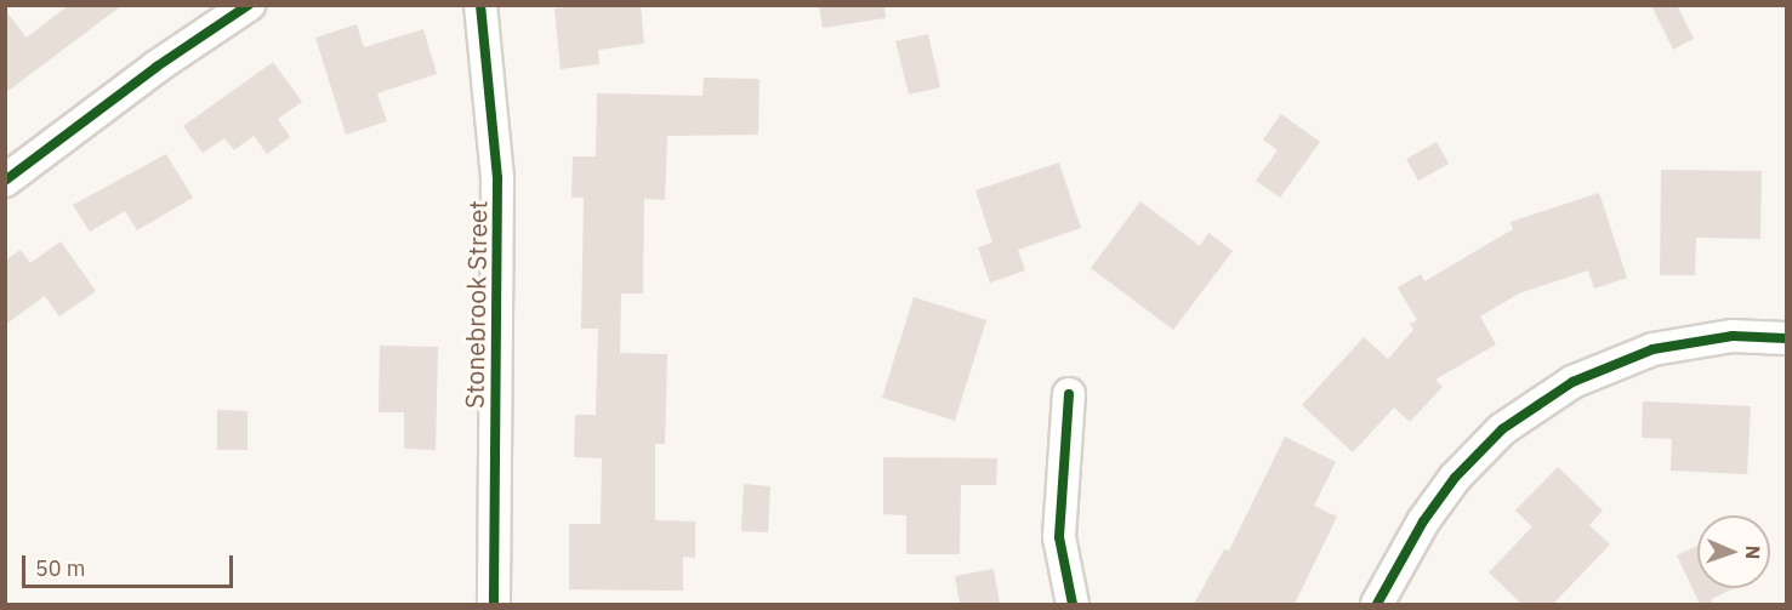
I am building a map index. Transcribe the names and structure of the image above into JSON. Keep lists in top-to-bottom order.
{
  "streets": {
    "street": ["Stonebrook Street"]
  },
  "scale_bar": "50 m",
  "north": "right"
}
